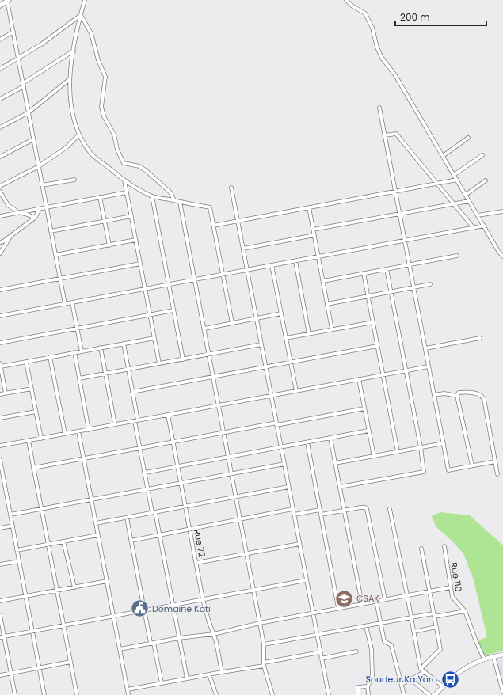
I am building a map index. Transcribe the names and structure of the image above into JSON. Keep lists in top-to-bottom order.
{
  "streets": {
    "street": ["Rue 72", "Rue 110"]
  },
  "places": {
    "school or university": ["CSAK"],
    "public building": ["Domaine Kati"],
    "bus stop": ["Soudeur Ka Yoro"]
  },
  "scale_bar": "200 m"
}
